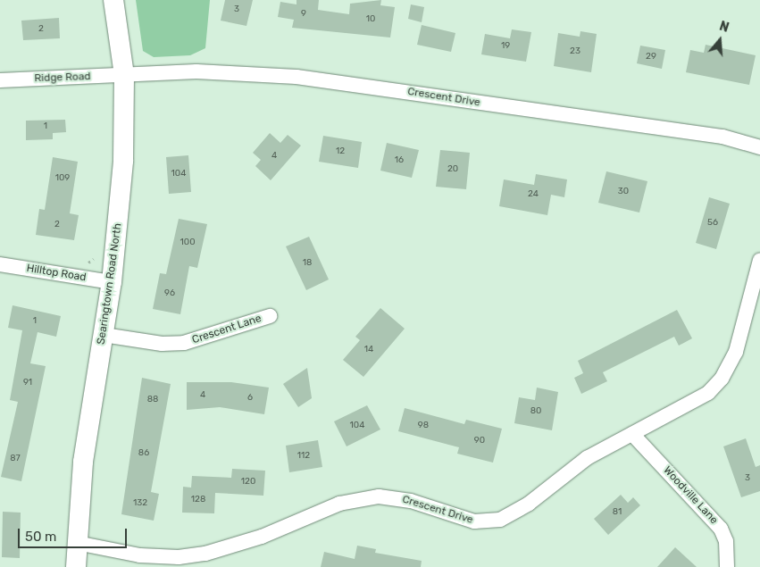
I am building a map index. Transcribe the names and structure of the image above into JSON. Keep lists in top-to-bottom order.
{
  "streets": {
    "main road": ["Searingtown Road North"],
    "street": [
      "Ridge Road",
      "Crescent Drive",
      "Hilltop Road",
      "Crescent Lane",
      "Woodville Lane"
    ]
  },
  "crossings": [
    ["Ridge Road", "Crescent Drive"],
    ["Ridge Road", "Searingtown Road North"],
    ["Crescent Drive", "Searingtown Road North"],
    ["Crescent Drive", "Woodville Lane"],
    ["Hilltop Road", "Searingtown Road North"],
    ["Searingtown Road North", "Crescent Lane"]
  ],
  "house_numbers": [
    "3",
    "9",
    "10",
    "2",
    "19",
    "23",
    "29",
    "1",
    "12",
    "4",
    "16",
    "20",
    "104",
    "109",
    "30",
    "24",
    "56",
    "2",
    "100",
    "18",
    "96",
    "1",
    "14",
    "91",
    "4",
    "6",
    "88",
    "80",
    "104",
    "98",
    "90",
    "86",
    "112",
    "87",
    "3",
    "120",
    "128",
    "132",
    "81"
  ],
  "scale_bar": "50 m",
  "north": "top"
}
